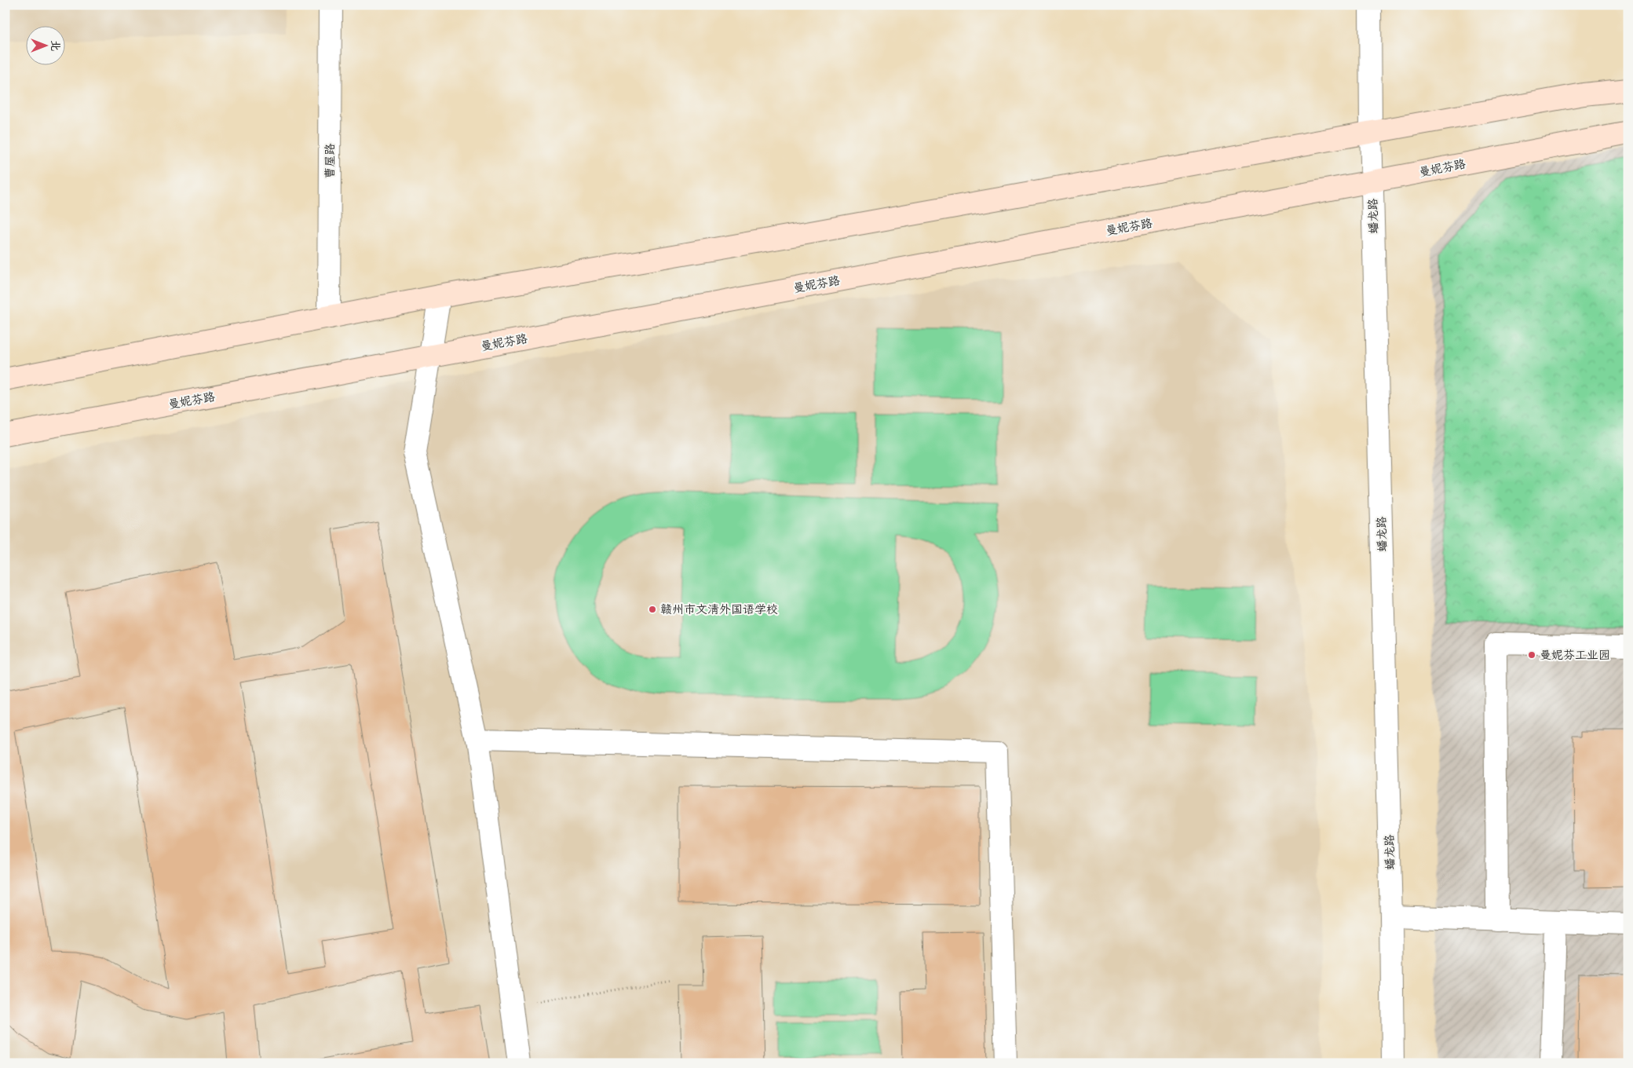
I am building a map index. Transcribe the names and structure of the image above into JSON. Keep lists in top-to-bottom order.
{
  "streets": {
    "main road": ["曼妮芬路"],
    "street": ["曹屋路", "蟠龙路"]
  },
  "crossings": [
    ["曼妮芬路", "蟠龙路"]
  ],
  "places": ["赣州市文清外国语学校", "曼妮芬工业园"],
  "north": "right"
}
